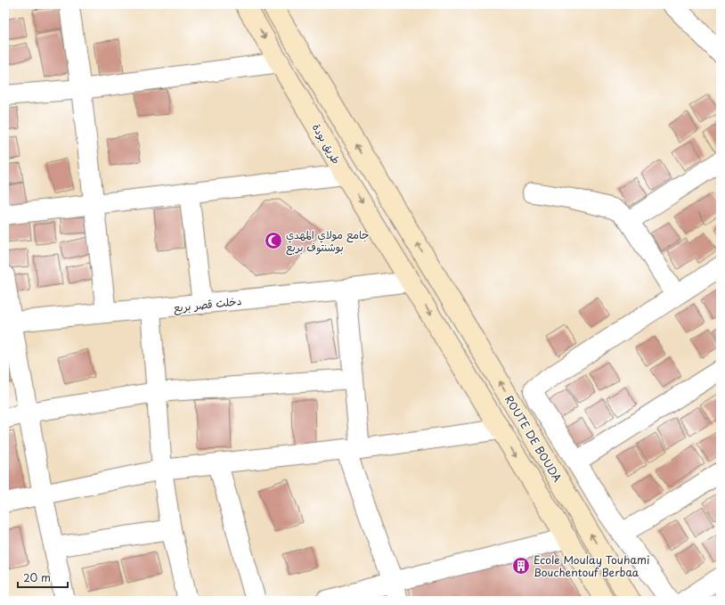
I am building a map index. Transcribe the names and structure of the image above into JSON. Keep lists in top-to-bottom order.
{
  "streets": {
    "main road": ["طريق بودة", "ROUTE DE BOUDA"],
    "street": ["دخلت قصر بربع"]
  },
  "crossings": [
    ["طريق بودة", "دخلت قصر بربع"]
  ],
  "one_way": ["طريق بودة"],
  "places": {
    "mosque": ["جامع مولاي المهدي بوشنتوف بربع"],
    "building": ["Ecole Moulay Touhami Bouchentouf Berbaa"]
  },
  "scale_bar": "20 m"
}
